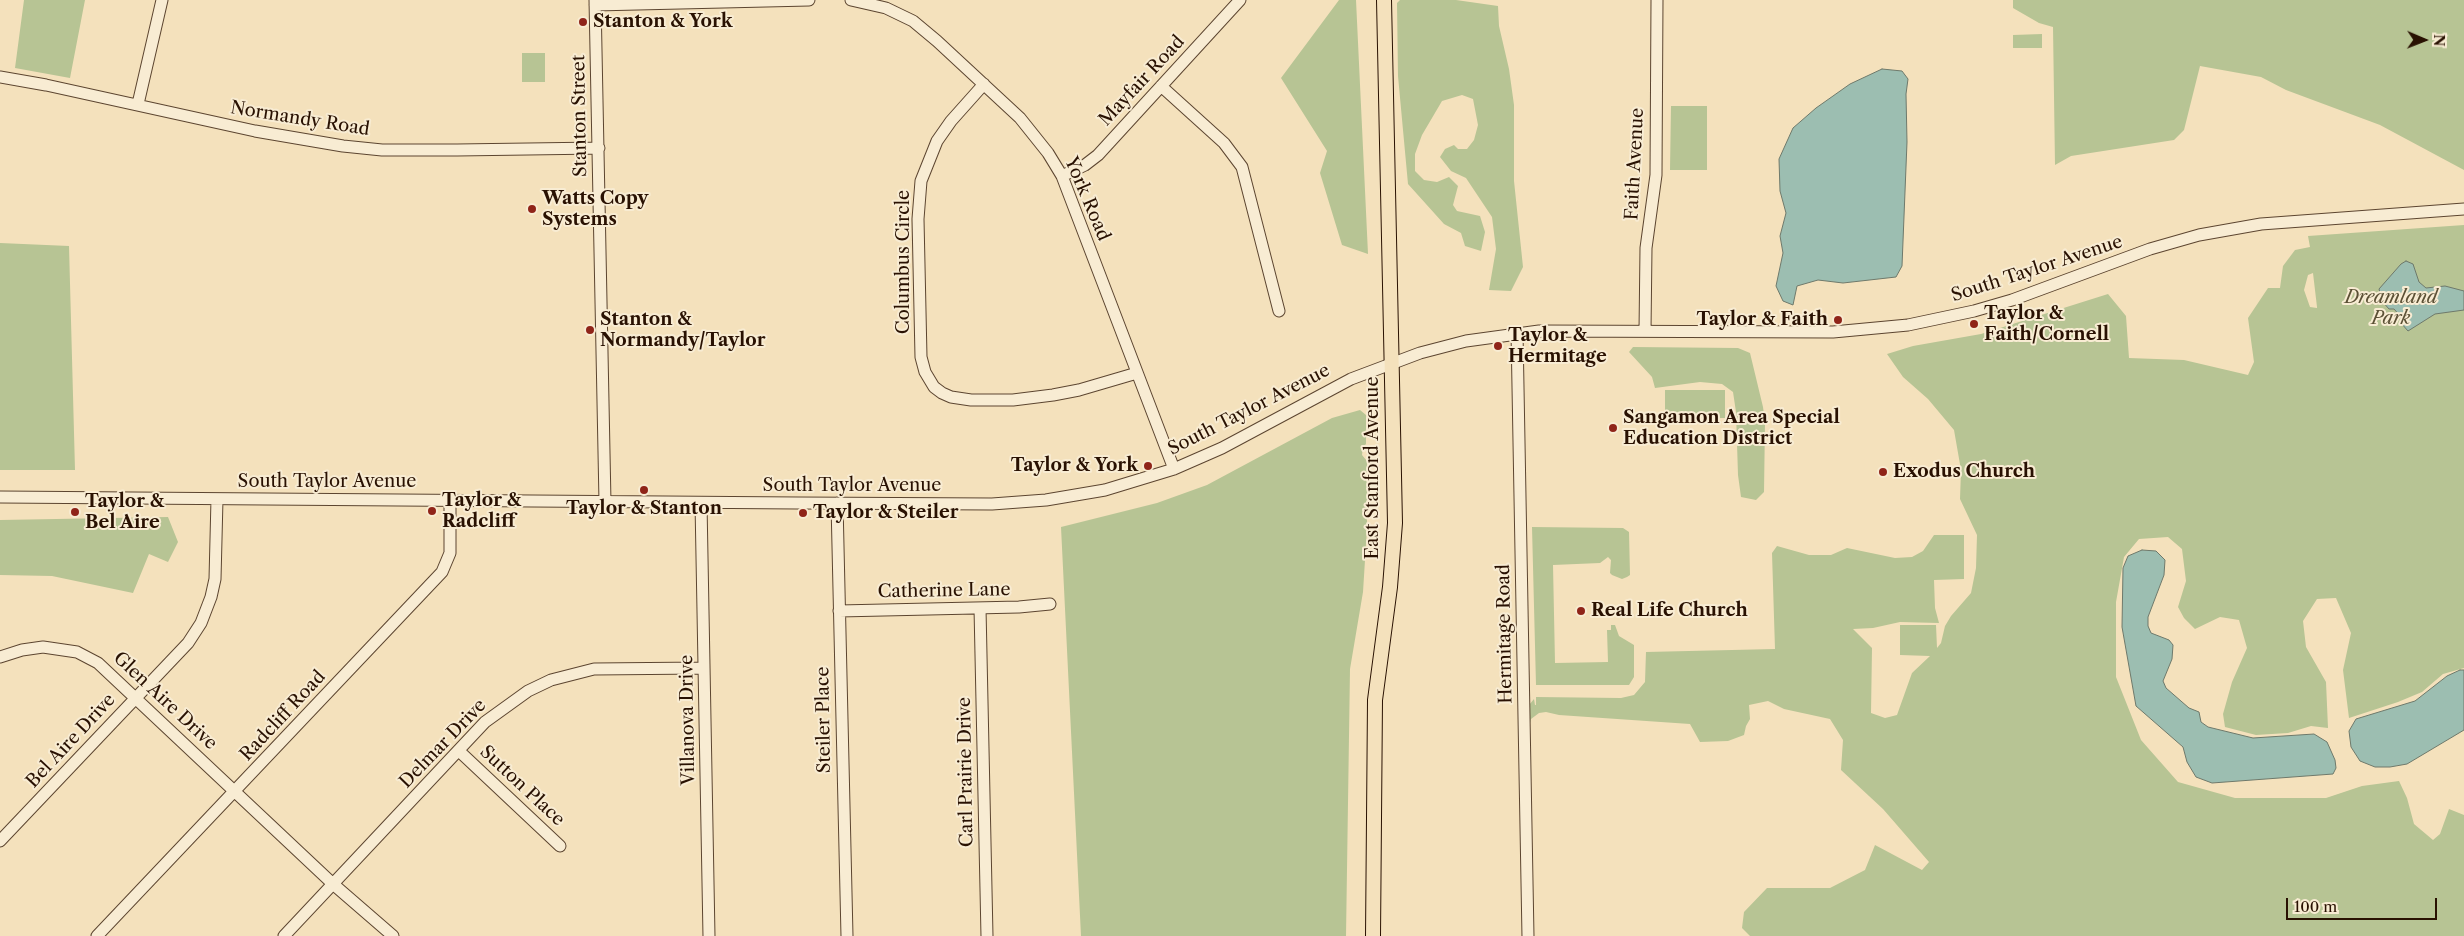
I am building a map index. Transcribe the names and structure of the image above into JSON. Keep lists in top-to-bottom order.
{
  "streets": {
    "main road": ["East Stanford Avenue"],
    "street": [
      "Mayfair Road",
      "Stanton Street",
      "Normandy Road",
      "Faith Avenue",
      "York Road",
      "Columbus Circle",
      "South Taylor Avenue",
      "Catherine Lane",
      "Hermitage Road",
      "Glen Aire Drive",
      "Radcliff Road",
      "Villanova Drive",
      "Steiler Place",
      "Bel Aire Drive",
      "Delmar Drive",
      "Carl Prairie Drive",
      "Sutton Place"
    ]
  },
  "crossings": [
    ["Mayfair Road", "York Road"],
    ["Stanton Street", "Normandy Road"],
    ["Stanton Street", "South Taylor Avenue"],
    ["Faith Avenue", "South Taylor Avenue"],
    ["York Road", "Columbus Circle"],
    ["York Road", "South Taylor Avenue"],
    ["South Taylor Avenue", "East Stanford Avenue"],
    ["South Taylor Avenue", "Hermitage Road"],
    ["South Taylor Avenue", "Radcliff Road"],
    ["South Taylor Avenue", "Villanova Drive"],
    ["South Taylor Avenue", "Steiler Place"],
    ["South Taylor Avenue", "Bel Aire Drive"],
    ["Catherine Lane", "Steiler Place"],
    ["Catherine Lane", "Carl Prairie Drive"],
    ["Glen Aire Drive", "Radcliff Road"],
    ["Glen Aire Drive", "Bel Aire Drive"],
    ["Glen Aire Drive", "Delmar Drive"],
    ["Villanova Drive", "Delmar Drive"],
    ["Delmar Drive", "Sutton Place"]
  ],
  "parks": ["Dreamland Park"],
  "places": [
    "Stanton & York",
    "Watts Copy Systems",
    "Taylor & Faith",
    "Taylor & Faith/Cornell",
    "Stanton & Normandy/Taylor",
    "Taylor & Hermitage",
    "Sangamon Area Special Education District",
    "Taylor & York",
    "Exodus Church",
    "Taylor & Stanton",
    "Taylor & Radcliff",
    "Taylor & Bel Aire",
    "Taylor & Steiler",
    "Real Life Church"
  ],
  "scale_bar": "100 m",
  "north": "right"
}
